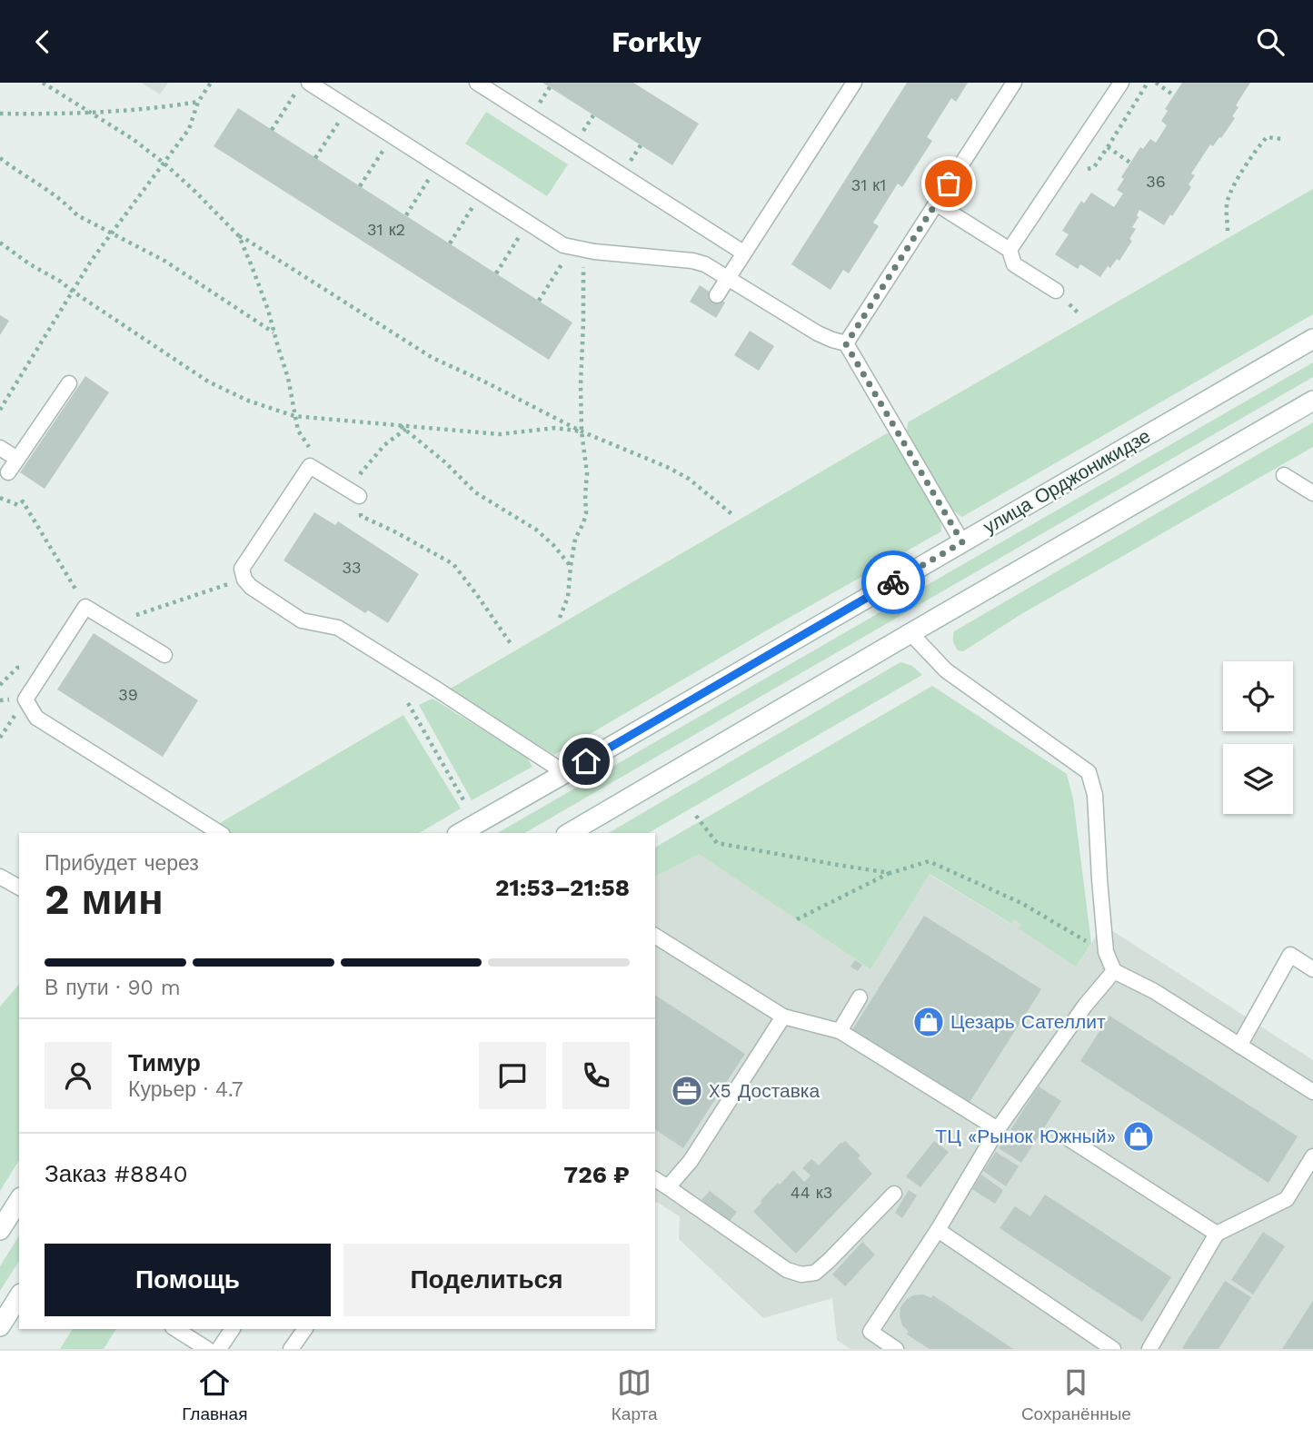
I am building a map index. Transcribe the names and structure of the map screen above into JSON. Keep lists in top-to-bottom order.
{
  "streets": {
    "street": ["улица Орджоникидзе"]
  },
  "places": {
    "shop": ["Цезарь Сателлит", "ТЦ «Рынок Южный»"],
    "office": ["X5 Доставка"]
  },
  "house_numbers": [
    "36",
    "31 к1",
    "31 к2",
    "33",
    "39",
    "44 к3"
  ],
  "page": {
    "header": "Forkly",
    "heading": ["2 мин", "Прибудет через", "21:53–21:58"],
    "panel": [
      "Тимур",
      "Курьер · 4.7",
      "Заказ #8840",
      "726 ₽"
    ],
    "bar": "В пути · 90 m",
    "buttons": ["Помощь", "Поделиться"],
    "tabs": ["Главная", "Карта", "Сохранённые"]
  }
}
